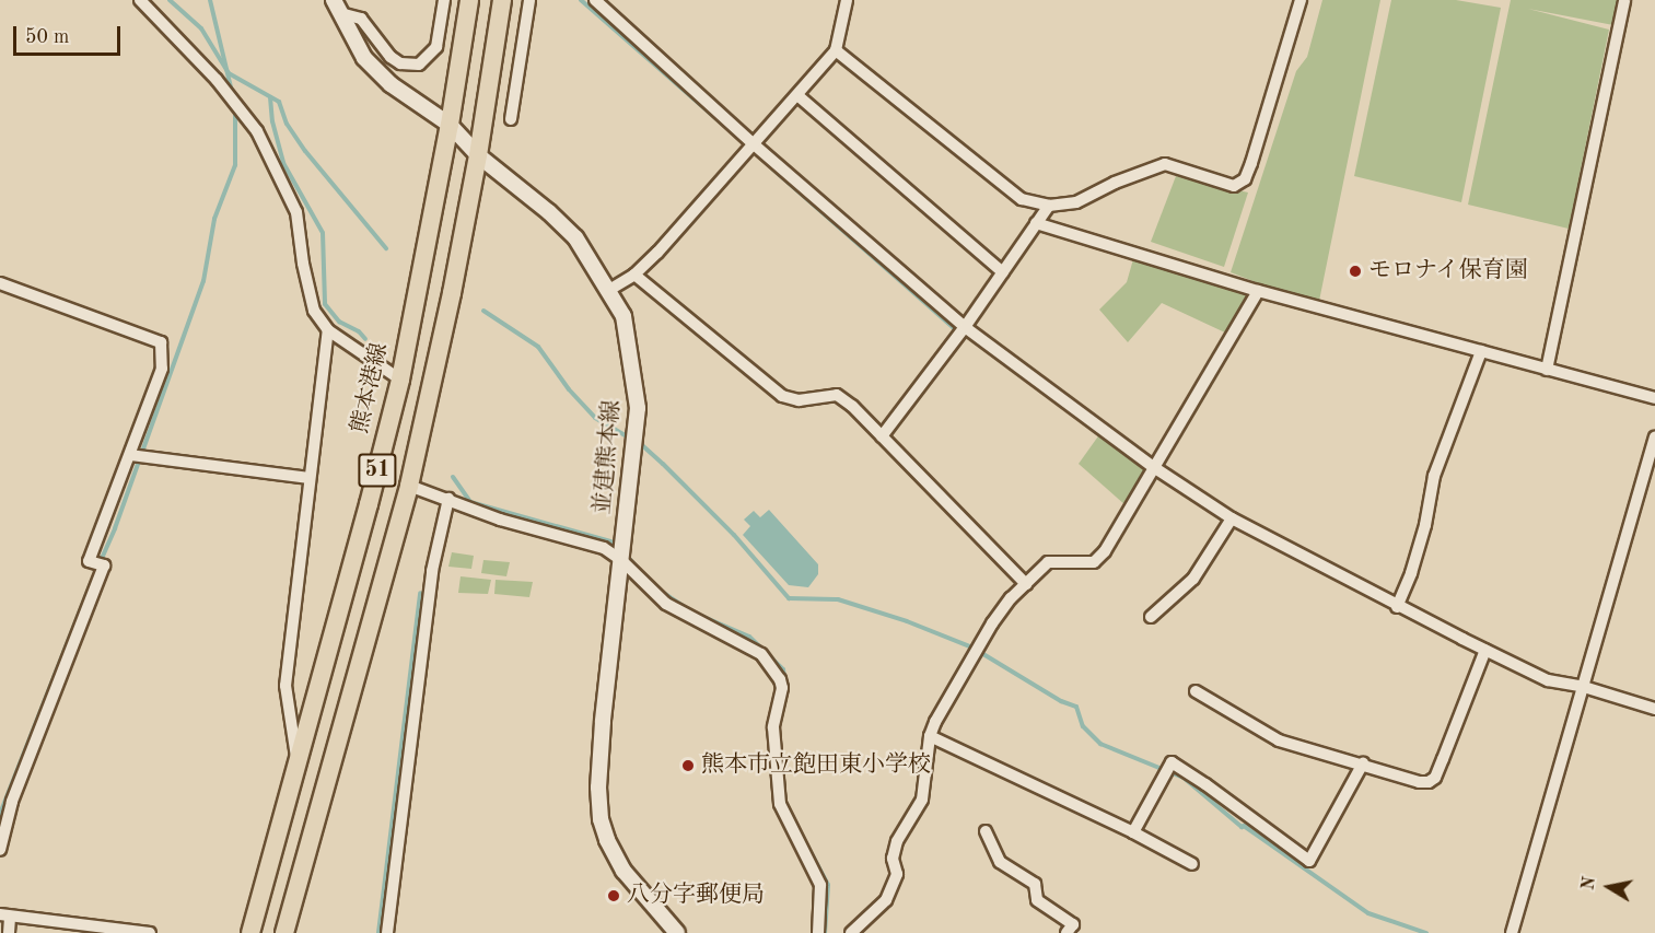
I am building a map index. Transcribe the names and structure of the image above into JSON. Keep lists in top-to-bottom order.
{
  "streets": {
    "main road": ["熊本港線", "並建熊本線", "51"]
  },
  "crossings": [
    ["熊本港線", "並建熊本線"],
    ["並建熊本線", "51"]
  ],
  "places": ["モロナイ保育園", "熊本市立飽田東小学校", "八分字郵便局"],
  "scale_bar": "50 m",
  "north": "left"
}
